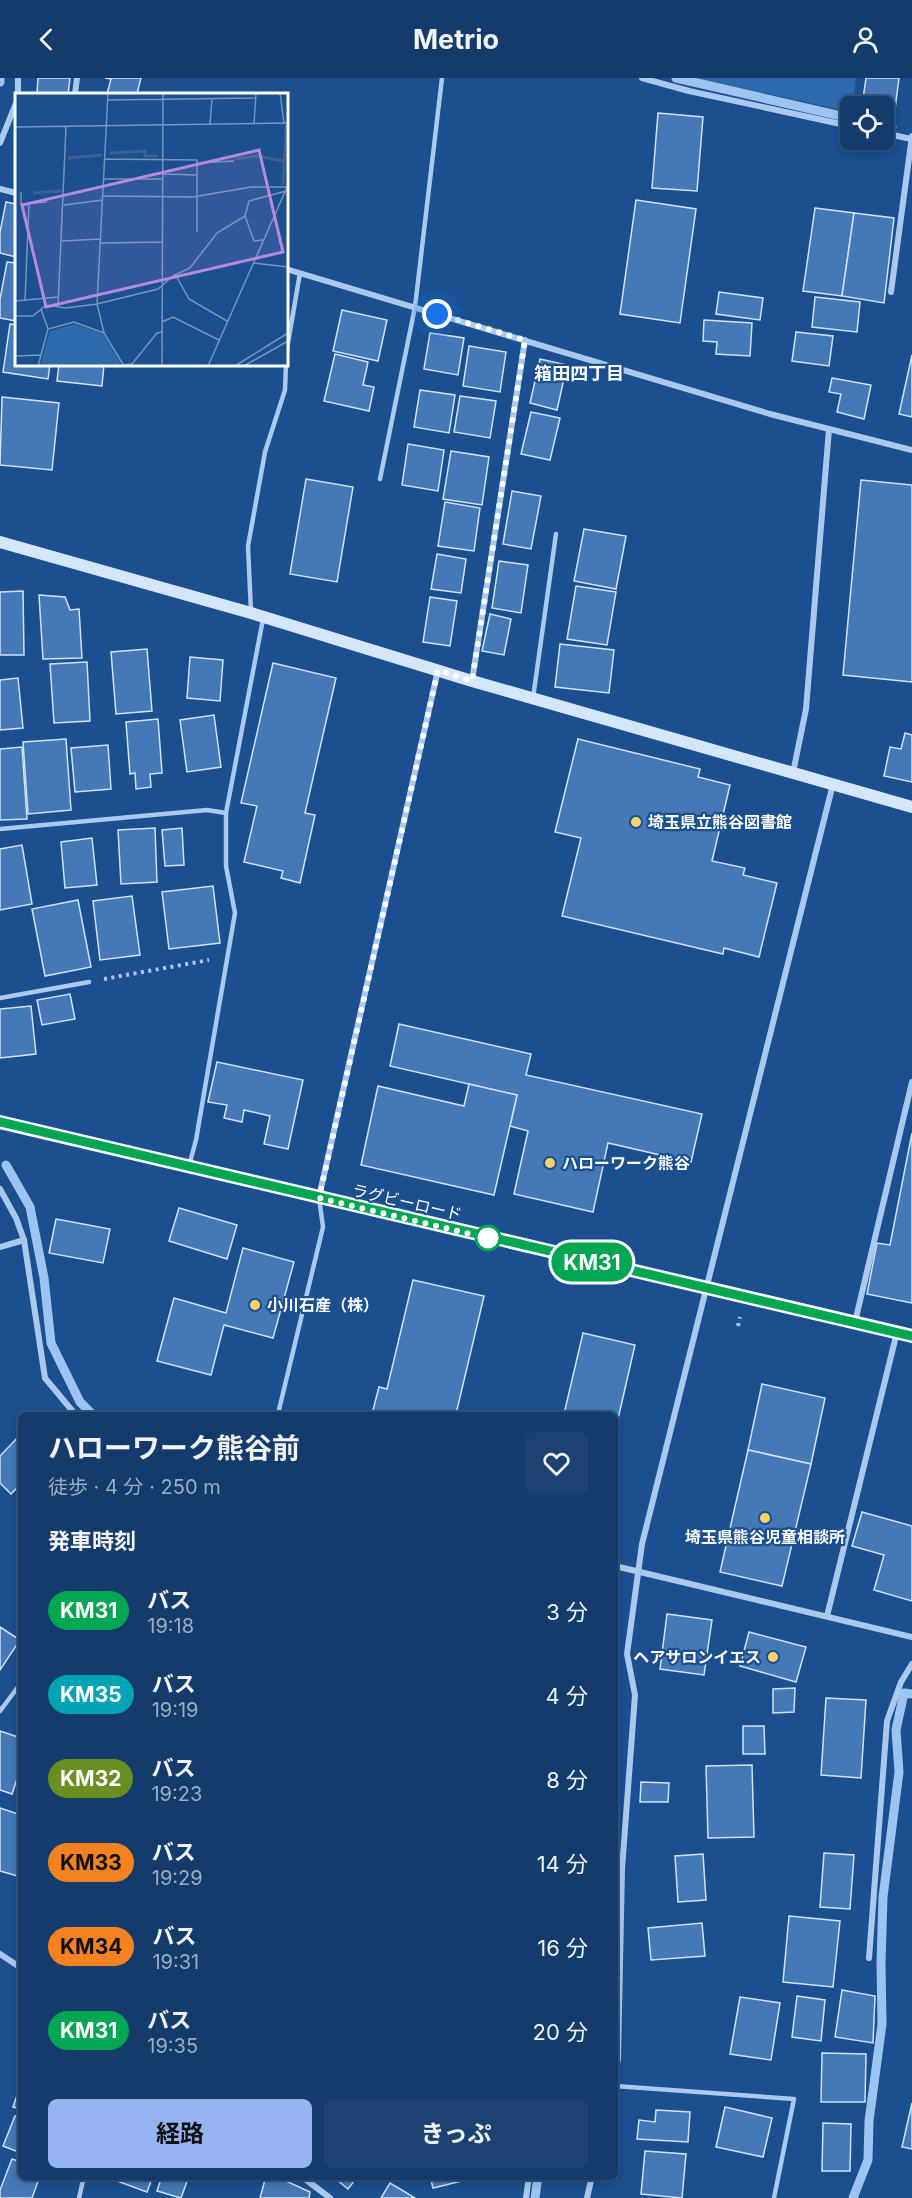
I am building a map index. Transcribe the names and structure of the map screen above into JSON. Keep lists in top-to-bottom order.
{
  "streets": {
    "street": ["ラグビーロード"]
  },
  "districts": ["箱田四丁目"],
  "places": [
    "埼玉県立熊谷図書館",
    "ハローワーク熊谷",
    "小川石産（株）",
    "埼玉県熊谷児童相談所",
    "ヘアサロンイエス"
  ],
  "lines": ["bus line KM31"],
  "page": {
    "header": "Metrio",
    "on_map": "KM31",
    "heading": [
      ["ハローワーク熊谷前", "徒歩 · 4 分 · 250 m"],
      "発車時刻"
    ],
    "list": [
      {
        "mark": "KM31",
        "name": "バス",
        "note": "19:18",
        "value": "3 分"
      },
      {
        "mark": "KM35",
        "name": "バス",
        "note": "19:19",
        "value": "4 分"
      },
      {
        "mark": "KM32",
        "name": "バス",
        "note": "19:23",
        "value": "8 分"
      },
      {
        "mark": "KM33",
        "name": "バス",
        "note": "19:29",
        "value": "14 分"
      },
      {
        "mark": "KM34",
        "name": "バス",
        "note": "19:31",
        "value": "16 分"
      },
      {
        "mark": "KM31",
        "name": "バス",
        "note": "19:35",
        "value": "20 分"
      }
    ],
    "buttons": ["経路", "きっぷ"]
  }
}
